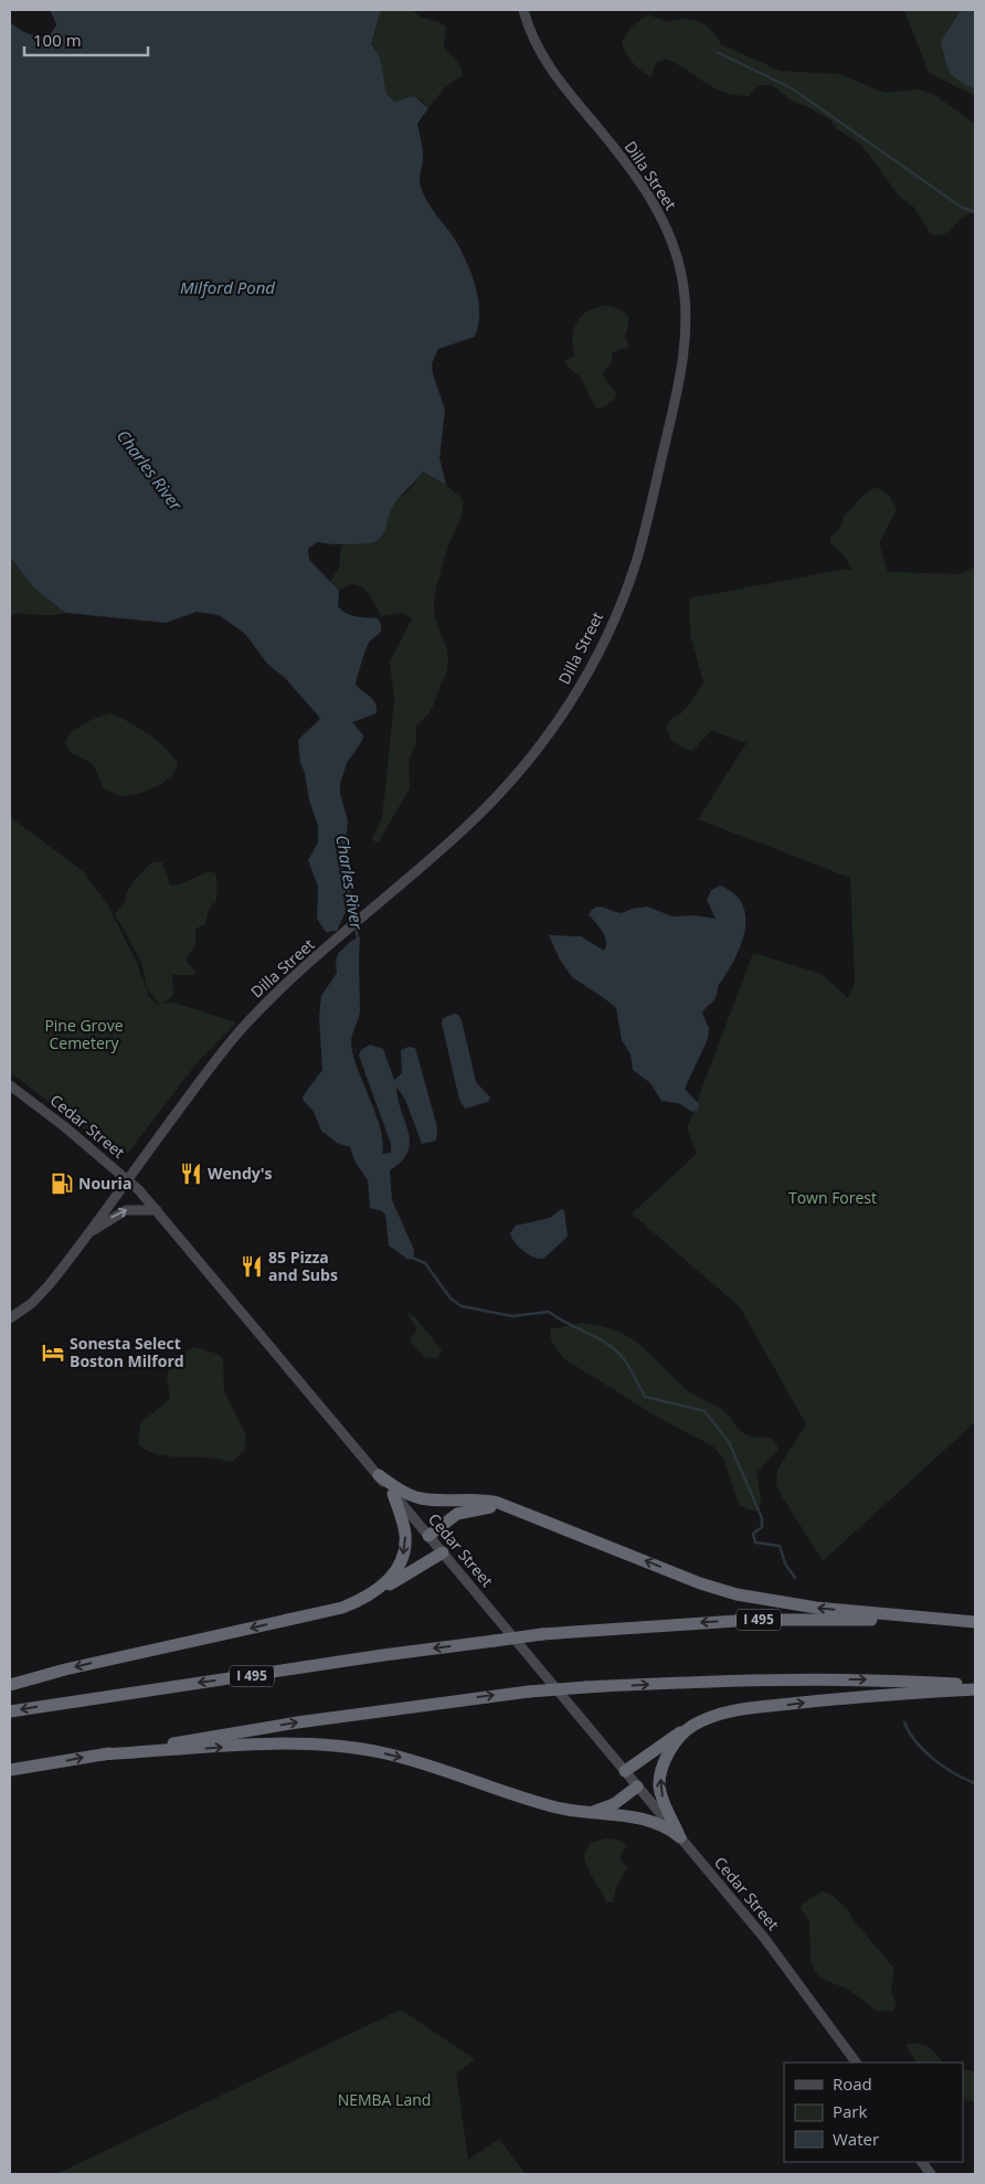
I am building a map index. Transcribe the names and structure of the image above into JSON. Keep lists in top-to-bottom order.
{
  "streets": {
    "highway": ["I 495"],
    "main road": ["Dilla Street", "Cedar Street"]
  },
  "crossings": [
    ["Dilla Street", "Cedar Street"]
  ],
  "water": ["Milford Pond", "Charles River"],
  "parks": ["Pine Grove Cemetery", "Town Forest", "NEMBA Land"],
  "places": {
    "restaurant": ["Wendy's", "85 Pizza and Subs"],
    "fuel station": ["Nouria"],
    "hotel": ["Sonesta Select Boston Milford"]
  },
  "legend": ["Road", "Park", "Water"],
  "scale_bar": "100 m"
}
